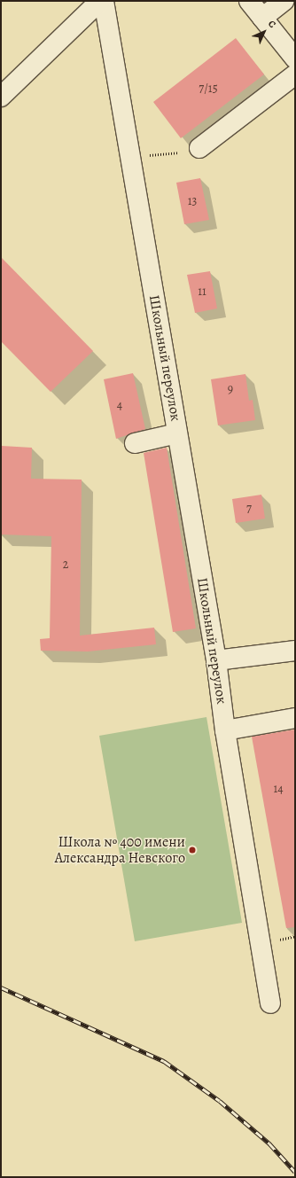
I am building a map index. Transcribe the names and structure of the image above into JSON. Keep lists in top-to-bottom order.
{
  "streets": {
    "street": ["Школьный переулок"]
  },
  "places": ["Школа № 400 имени Александра Невского"],
  "house_numbers": [
    "7/15",
    "13",
    "11",
    "9",
    "4",
    "7",
    "2",
    "14"
  ],
  "north": "top right"
}
